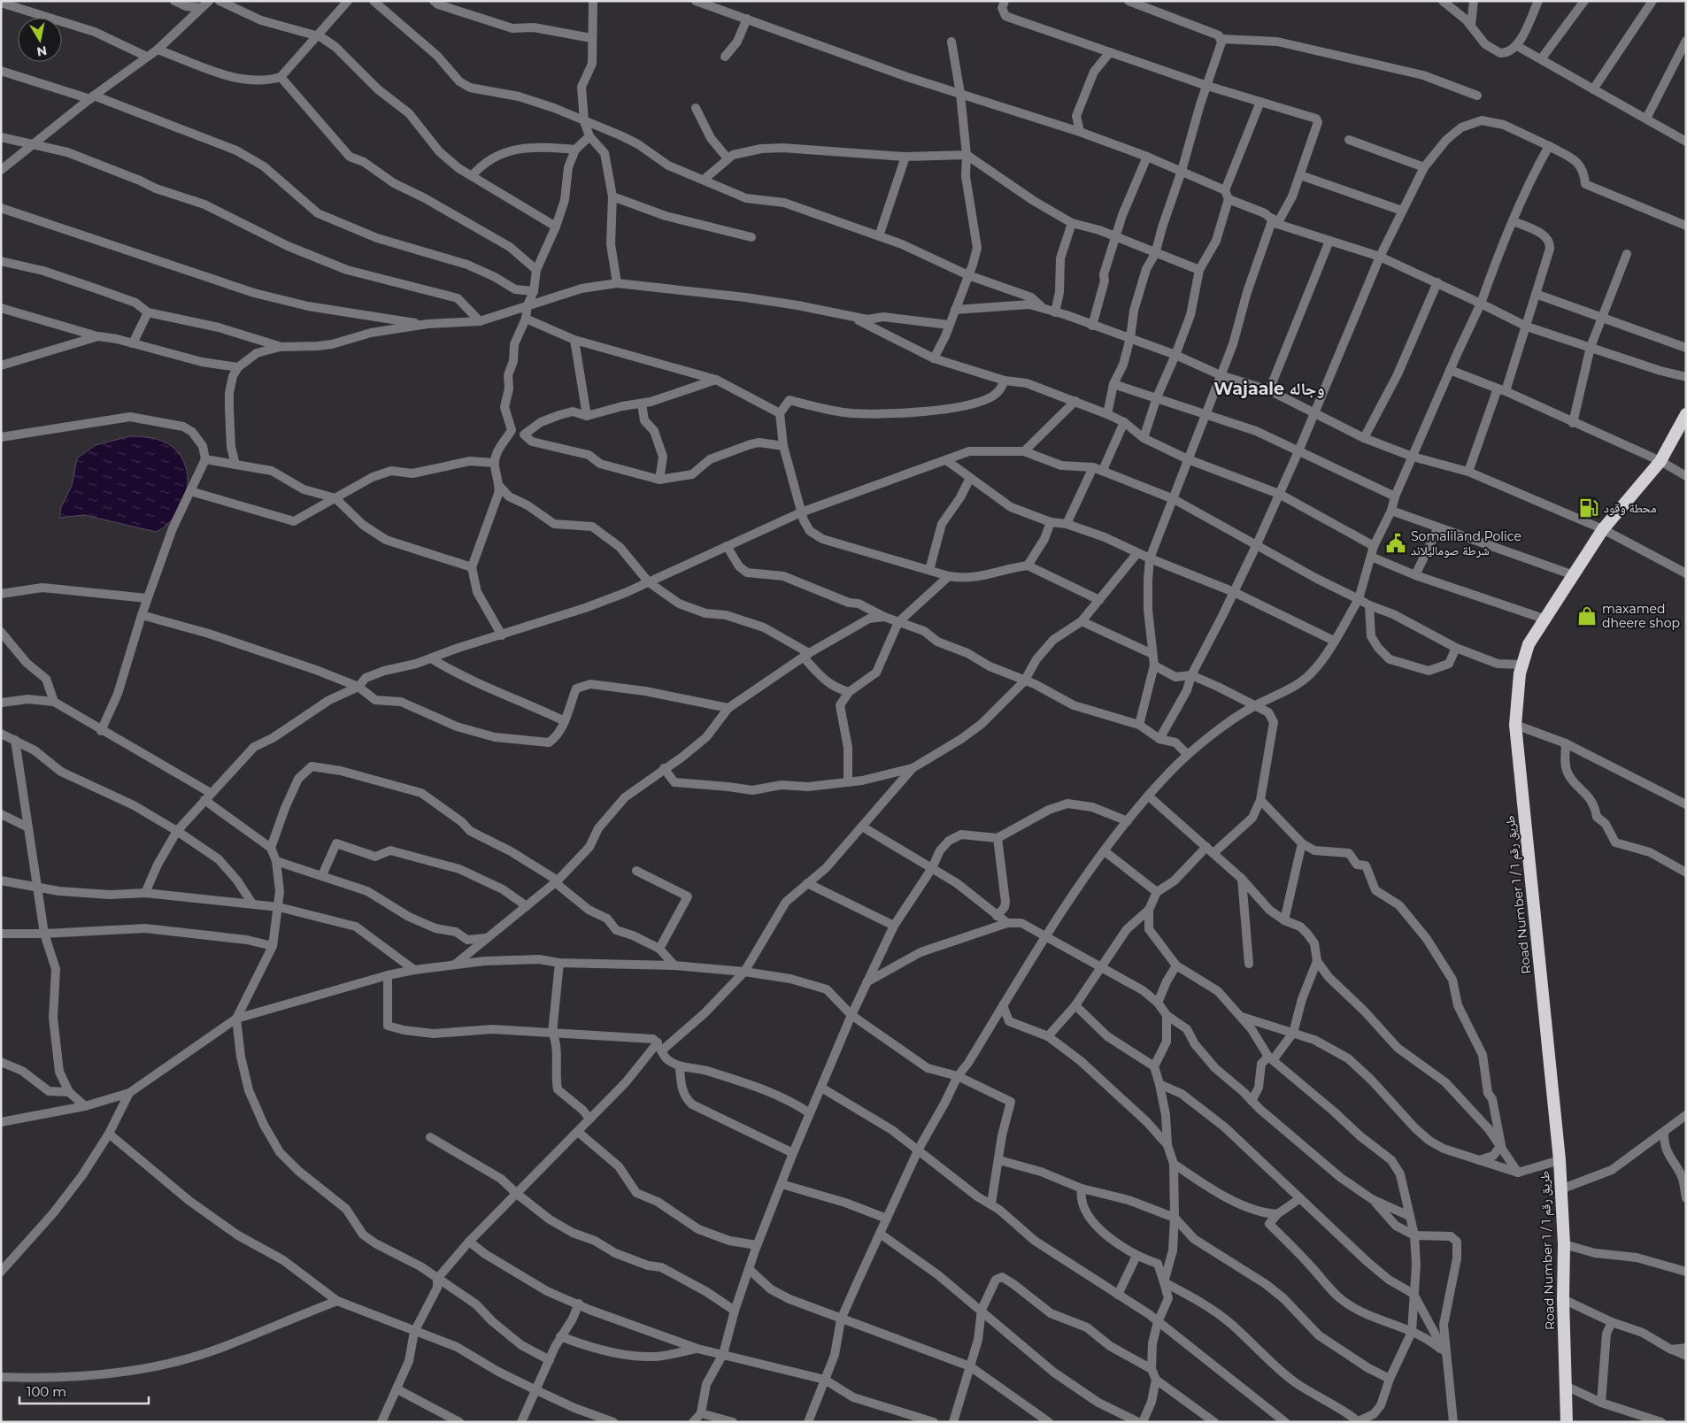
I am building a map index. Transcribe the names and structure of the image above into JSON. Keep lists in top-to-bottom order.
{
  "streets": {
    "highway": ["Road Number 1 / طريق رقم 1"]
  },
  "districts": ["Wajaale وجاله"],
  "places": {
    "fuel station": ["محطة وقود"],
    "public building": ["Somaliland Police شرطة صوماليلاند"],
    "shop": ["maxamed dheere shop"]
  },
  "scale_bar": "100 m",
  "north": "bottom"
}
